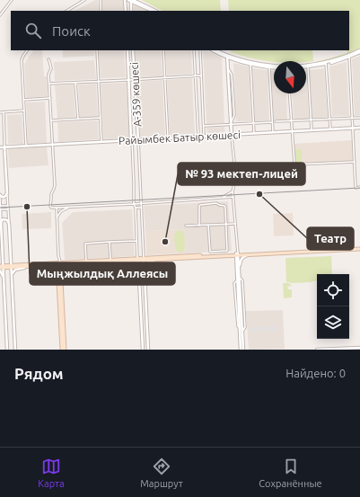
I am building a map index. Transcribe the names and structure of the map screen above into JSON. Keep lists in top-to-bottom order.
{
  "streets": {
    "street": ["А-359 көшесі", "Райымбек Батыр көшесі"]
  },
  "crossings": [
    ["А-359 көшесі", "Райымбек Батыр көшесі"]
  ],
  "places": ["Театр", "Мыңжылдық Аллеясы", "№ 93 мектеп-лицей"],
  "north": "bottom",
  "page": {
    "search": "Поиск",
    "heading": ["Рядом", "Найдено: 0"],
    "nav": ["Карта", "Маршрут", "Сохранённые"]
  }
}
